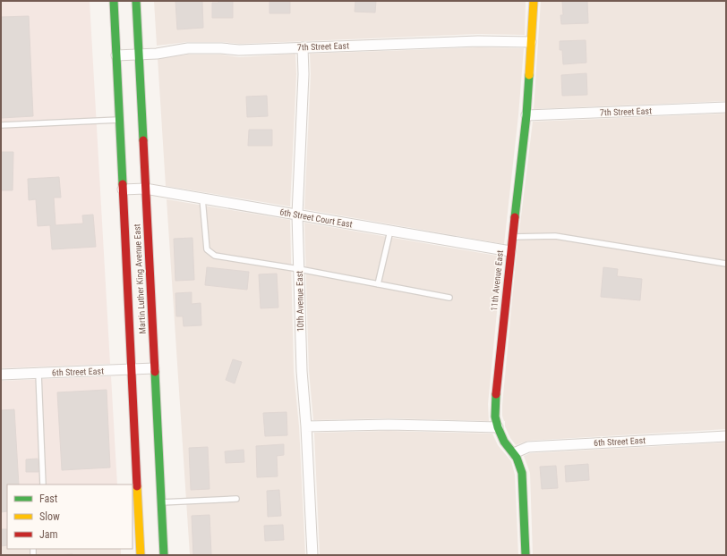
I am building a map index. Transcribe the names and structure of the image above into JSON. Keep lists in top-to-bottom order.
{
  "streets": {
    "street": [
      "7th Street East",
      "6th Street Court East",
      "Martin Luther King Avenue East",
      "11th Avenue East",
      "10th Avenue East",
      "6th Street East"
    ]
  },
  "crossings": [
    ["7th Street East", "Martin Luther King Avenue East"],
    ["7th Street East", "11th Avenue East"],
    ["7th Street East", "10th Avenue East"],
    ["6th Street Court East", "Martin Luther King Avenue East"],
    ["6th Street Court East", "11th Avenue East"],
    ["6th Street Court East", "10th Avenue East"],
    ["Martin Luther King Avenue East", "6th Street East"],
    ["11th Avenue East", "6th Street East"]
  ],
  "legend": ["Fast", "Slow", "Jam"]
}
